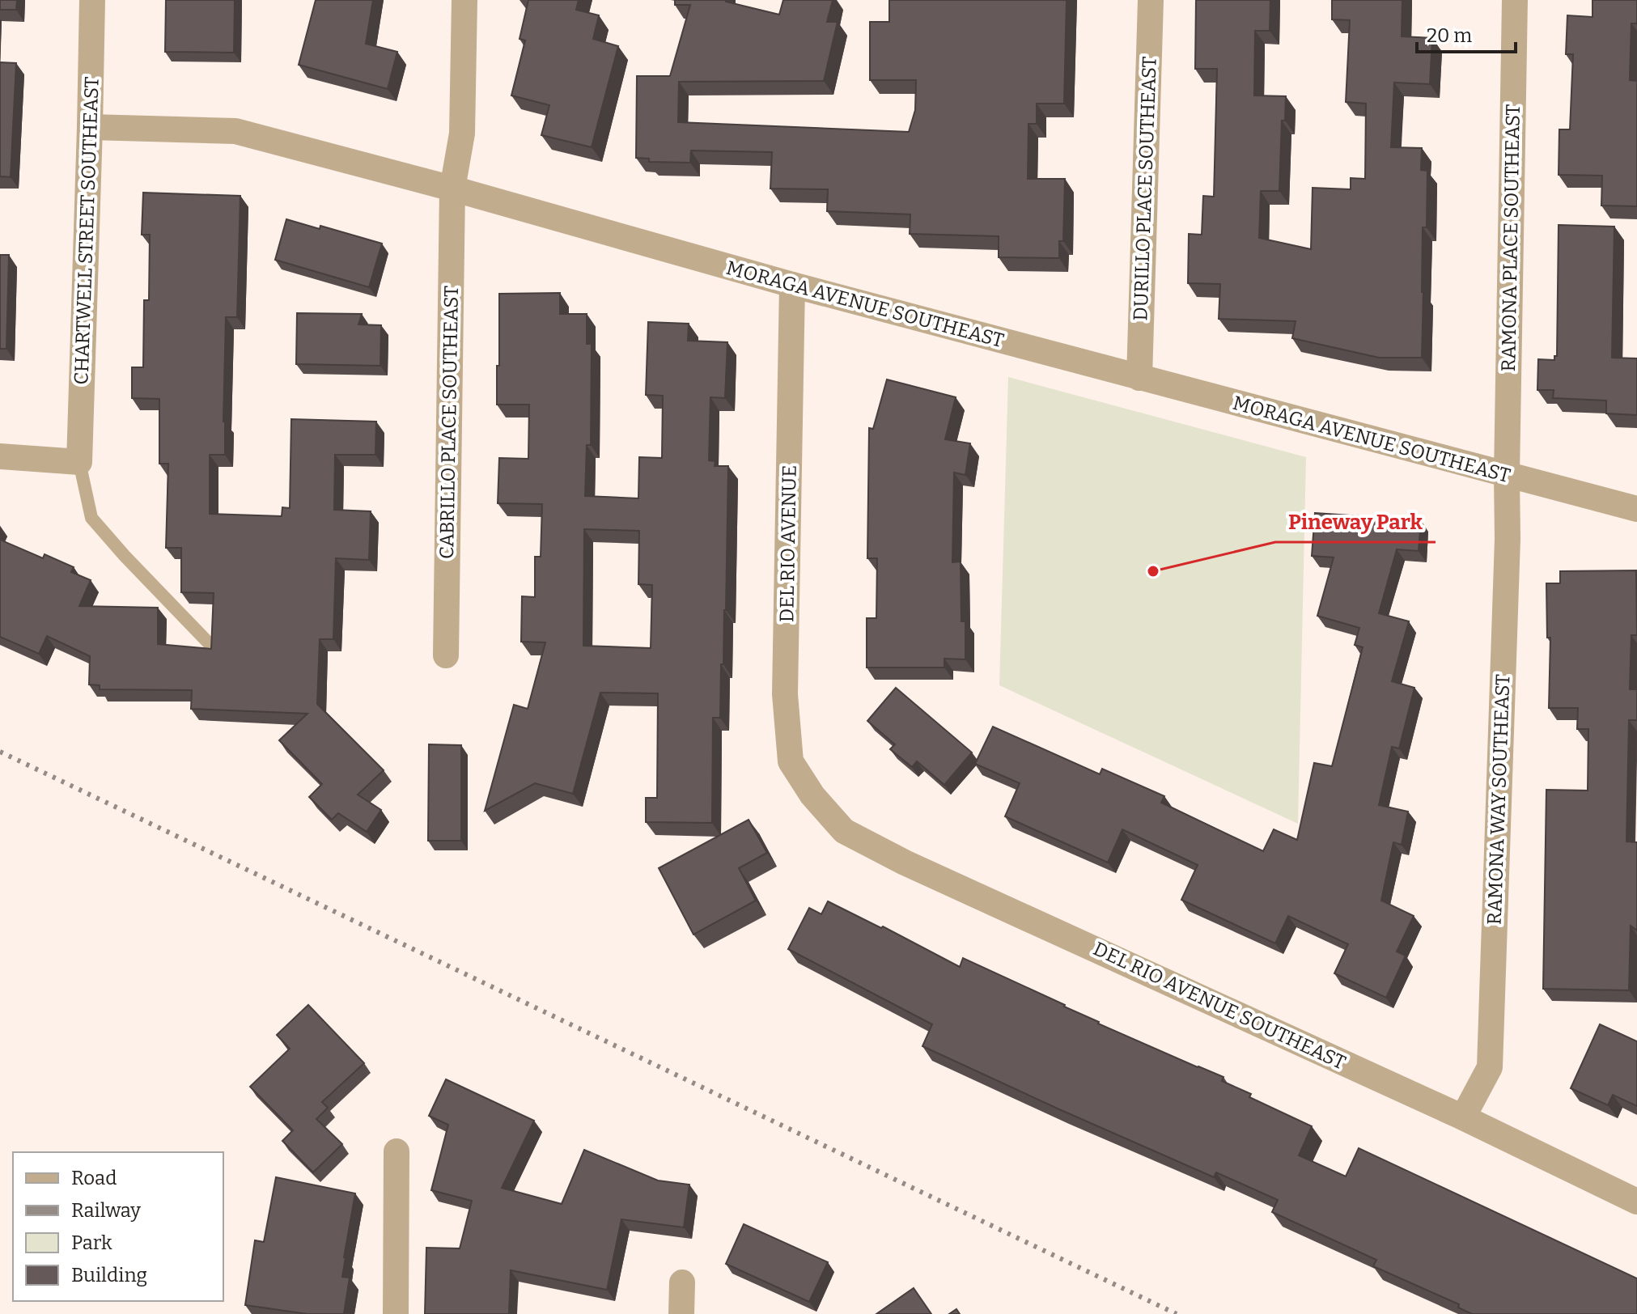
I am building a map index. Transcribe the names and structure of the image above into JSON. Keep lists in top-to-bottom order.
{
  "streets": {
    "street": [
      "DURILLO PLACE SOUTHEAST",
      "CHARTWELL STREET SOUTHEAST",
      "RAMONA PLACE SOUTHEAST",
      "MORAGA AVENUE SOUTHEAST",
      "CABRILLO PLACE SOUTHEAST",
      "DEL RIO AVENUE",
      "RAMONA WAY SOUTHEAST",
      "DEL RIO AVENUE SOUTHEAST"
    ]
  },
  "crossings": [
    ["DURILLO PLACE SOUTHEAST", "MORAGA AVENUE SOUTHEAST"],
    ["CHARTWELL STREET SOUTHEAST", "MORAGA AVENUE SOUTHEAST"],
    ["RAMONA PLACE SOUTHEAST", "MORAGA AVENUE SOUTHEAST"],
    ["RAMONA PLACE SOUTHEAST", "RAMONA WAY SOUTHEAST"],
    ["MORAGA AVENUE SOUTHEAST", "CABRILLO PLACE SOUTHEAST"],
    ["MORAGA AVENUE SOUTHEAST", "DEL RIO AVENUE"],
    ["MORAGA AVENUE SOUTHEAST", "RAMONA WAY SOUTHEAST"],
    ["DEL RIO AVENUE", "DEL RIO AVENUE SOUTHEAST"],
    ["RAMONA WAY SOUTHEAST", "DEL RIO AVENUE SOUTHEAST"]
  ],
  "places": ["Pineway Park"],
  "legend": [
    "Road",
    "Railway",
    "Park",
    "Building"
  ],
  "scale_bar": "20 m"
}
